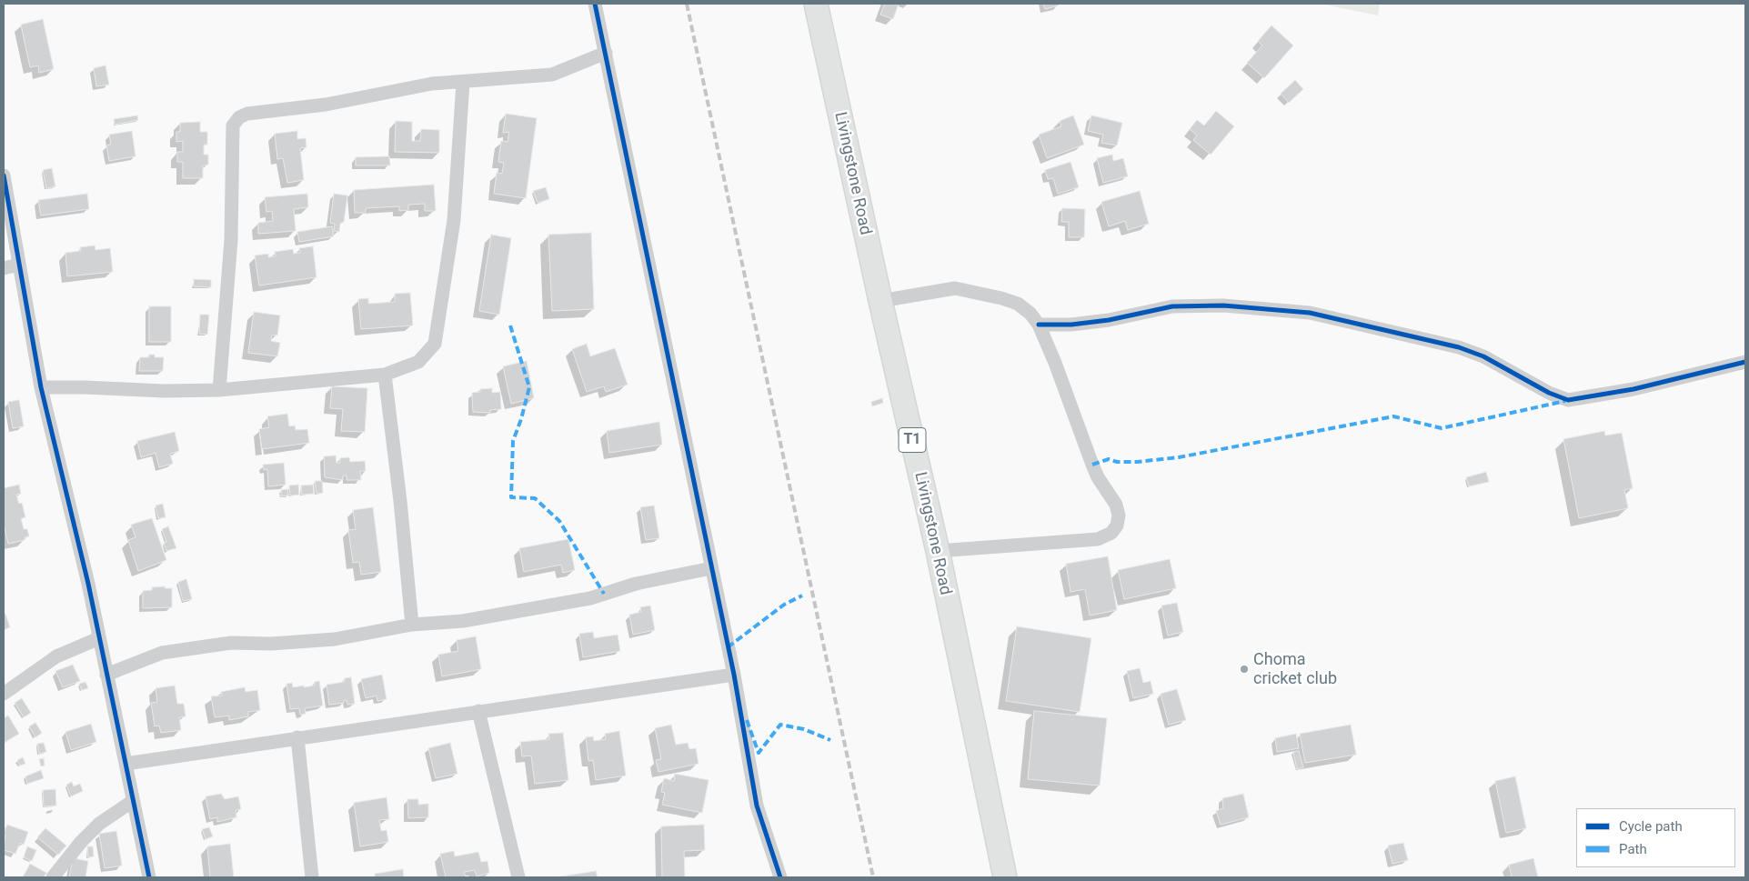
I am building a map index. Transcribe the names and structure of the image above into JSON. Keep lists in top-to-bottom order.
{
  "streets": {
    "highway": ["Livingstone Road", "T1"]
  },
  "places": ["Choma cricket club"],
  "legend": ["Cycle path", "Path"]
}
